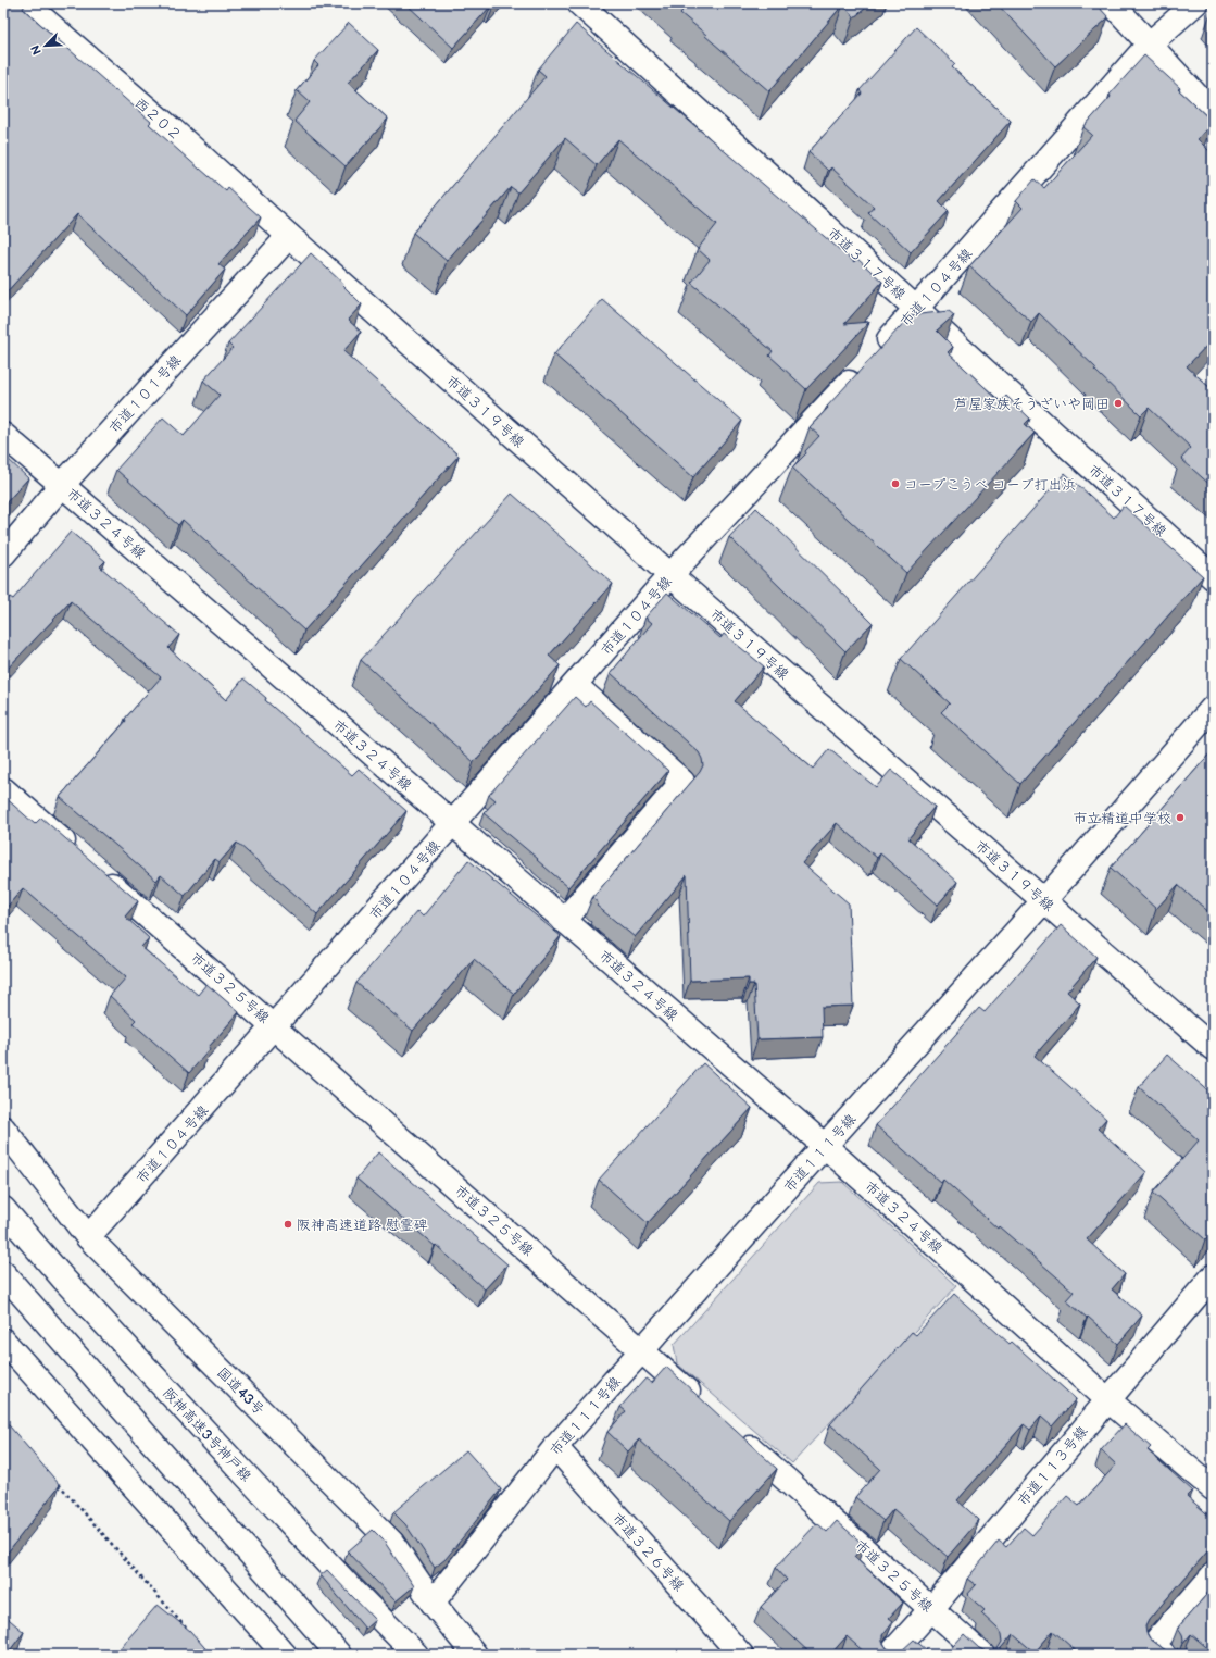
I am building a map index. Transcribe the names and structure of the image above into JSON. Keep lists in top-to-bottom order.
{
  "streets": {
    "main road": [
      "西２０２",
      "市道３１７号線",
      "市道１０４号線",
      "市道１０１号線",
      "市道３１９号線",
      "市道３２４号線",
      "市道３２５号線",
      "市道１１１号線",
      "国道43号",
      "阪神高速3号神戸線",
      "市道１１３号線",
      "市道３２６号線"
    ]
  },
  "crossings": [
    ["西２０２", "市道１０１号線"],
    ["西２０２", "市道３１９号線"],
    ["市道３１７号線", "市道１０４号線"],
    ["市道１０４号線", "市道３１９号線"],
    ["市道１０４号線", "市道３２４号線"],
    ["市道１０４号線", "市道３２５号線"],
    ["市道１０４号線", "国道43号"],
    ["市道１０１号線", "市道３１９号線"],
    ["市道１０１号線", "市道３２４号線"],
    ["市道３１９号線", "市道１１１号線"],
    ["市道３２４号線", "市道１１１号線"],
    ["市道３２４号線", "市道１１３号線"],
    ["市道３２５号線", "市道１１１号線"],
    ["市道３２５号線", "市道１１３号線"],
    ["市道１１１号線", "国道43号"],
    ["市道１１１号線", "市道３２６号線"]
  ],
  "places": [
    "芦屋家族そうざいや岡田",
    "コープこうべ コープ打出浜",
    "市立精道中学校",
    "阪神高速道路 慰霊碑"
  ],
  "north": "bottom left"
}
